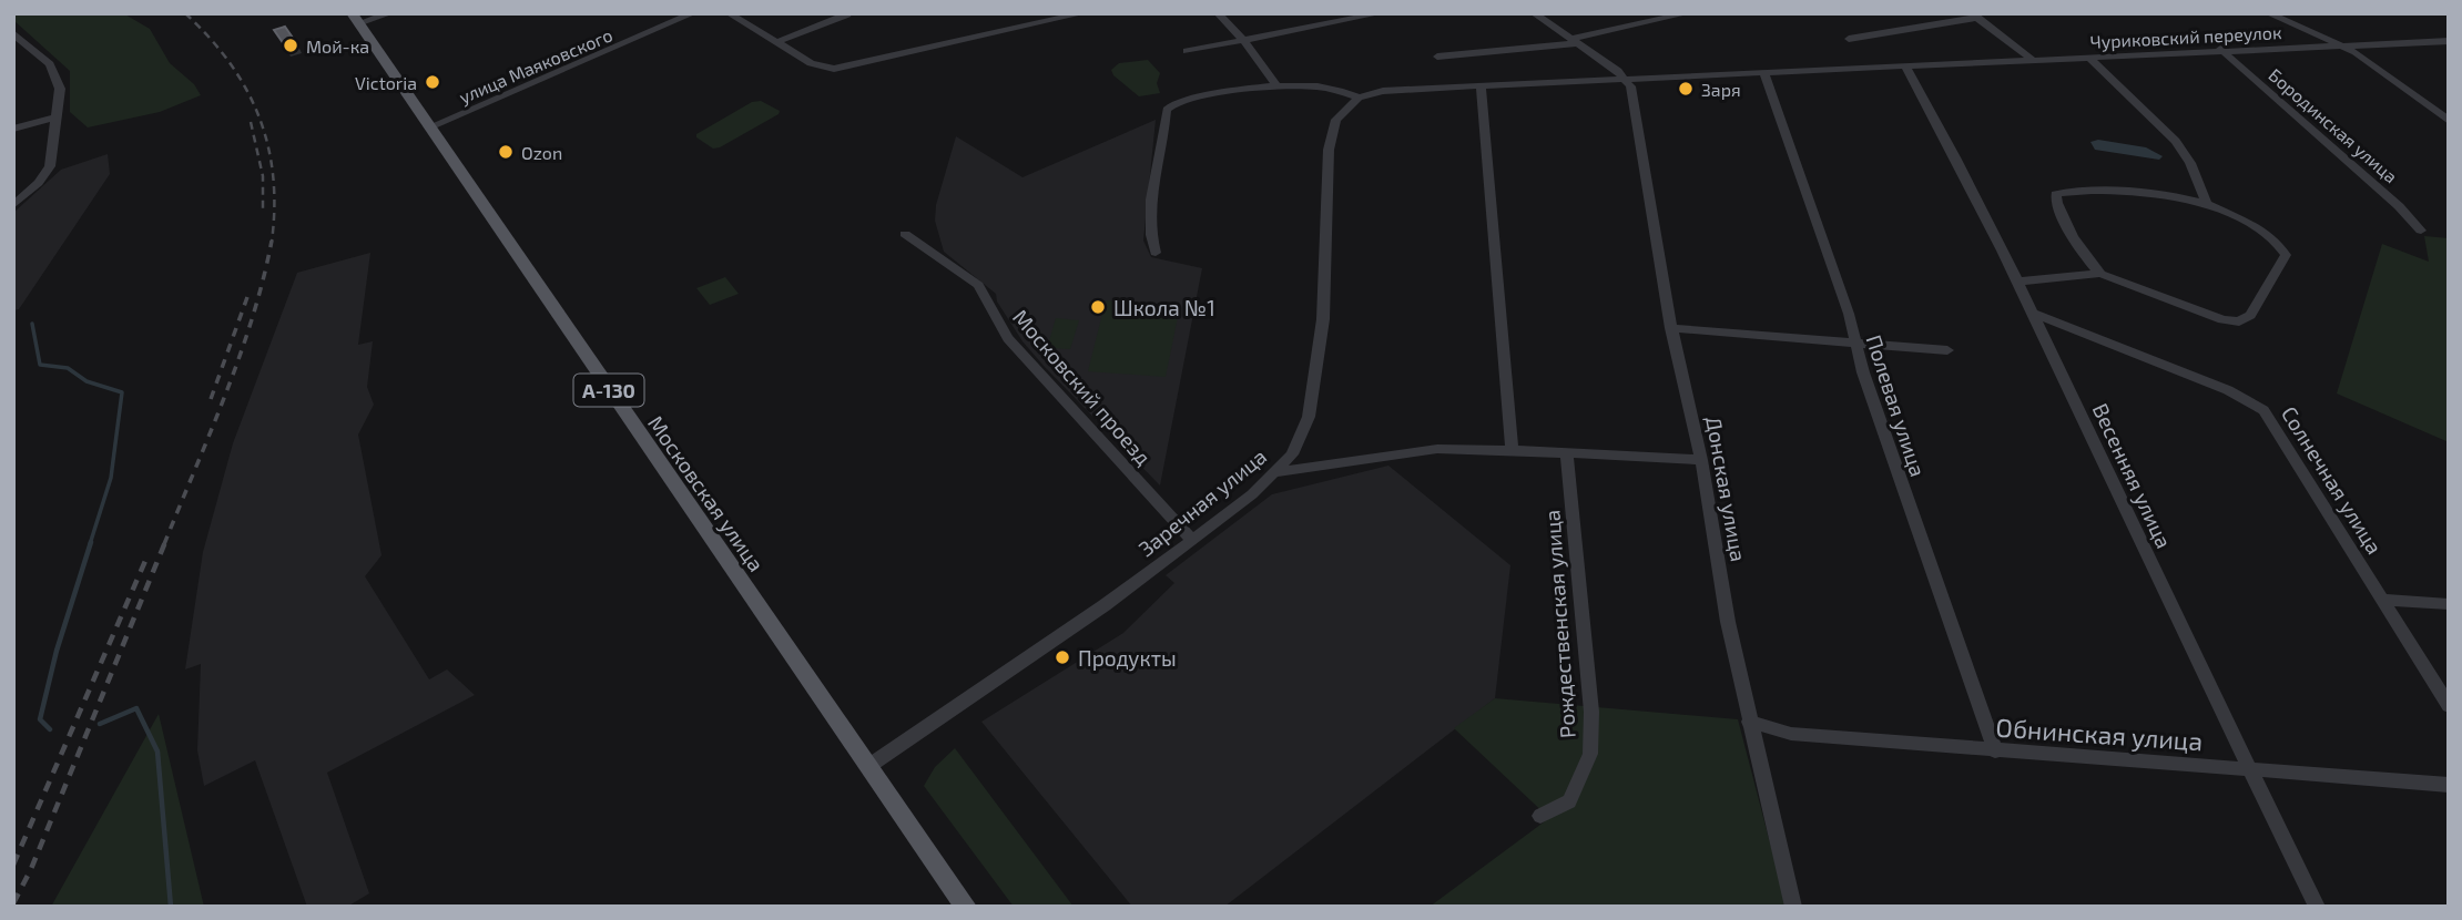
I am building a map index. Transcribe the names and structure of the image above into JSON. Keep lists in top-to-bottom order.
{
  "streets": {
    "main road": ["А-130", "Московская улица"],
    "street": [
      "Чуриковский переулок",
      "улица Маяковского",
      "Бородинская улица",
      "Московский проезд",
      "Полевая улица",
      "Весенняя улица",
      "Солнечная улица",
      "Донская улица",
      "Заречная улица",
      "Рождественская улица",
      "Обнинская улица"
    ]
  },
  "crossings": [
    ["Чуриковский переулок", "Бородинская улица"],
    ["Чуриковский переулок", "Полевая улица"],
    ["Чуриковский переулок", "Весенняя улица"],
    ["Чуриковский переулок", "Донская улица"],
    ["Чуриковский переулок", "Заречная улица"],
    ["улица Маяковского", "Московская улица"],
    ["Московский проезд", "Заречная улица"],
    ["А-130", "Московская улица"],
    ["А-130", "Заречная улица"],
    ["Полевая улица", "Обнинская улица"],
    ["Весенняя улица", "Солнечная улица"],
    ["Весенняя улица", "Обнинская улица"],
    ["Донская улица", "Обнинская улица"],
    ["Московская улица", "Заречная улица"]
  ],
  "places": [
    "Мой-ка",
    "Victoria",
    "Заря",
    "Ozon",
    "Школа №1",
    "Продукты"
  ]
}
